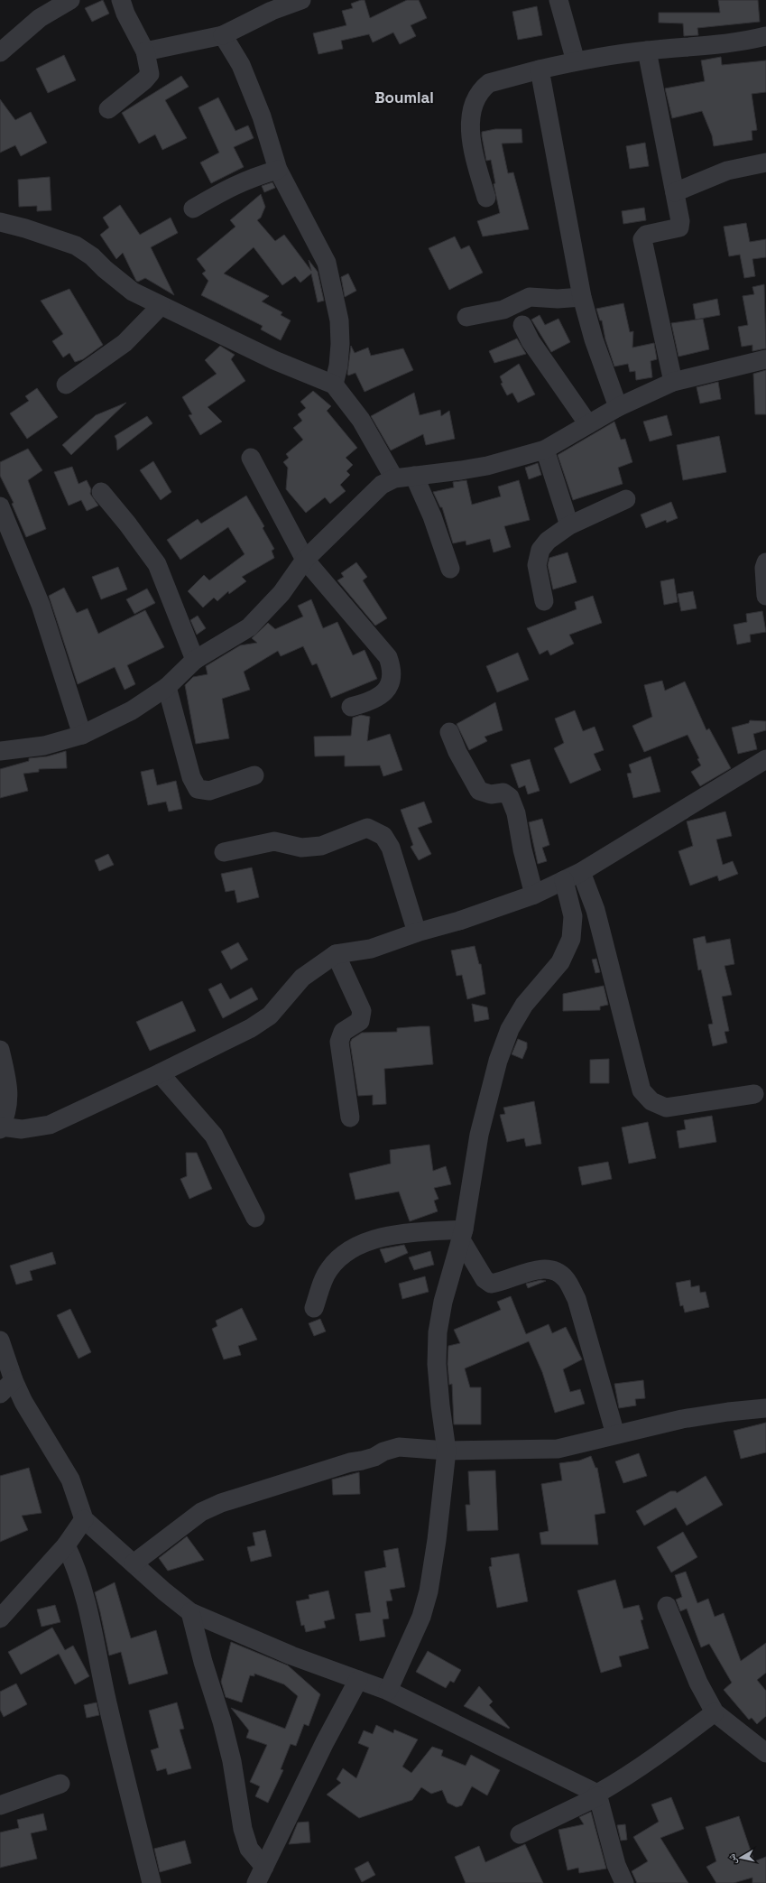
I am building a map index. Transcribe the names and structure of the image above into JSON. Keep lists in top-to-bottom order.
{
  "districts": ["Boumlal"],
  "north": "left"
}
